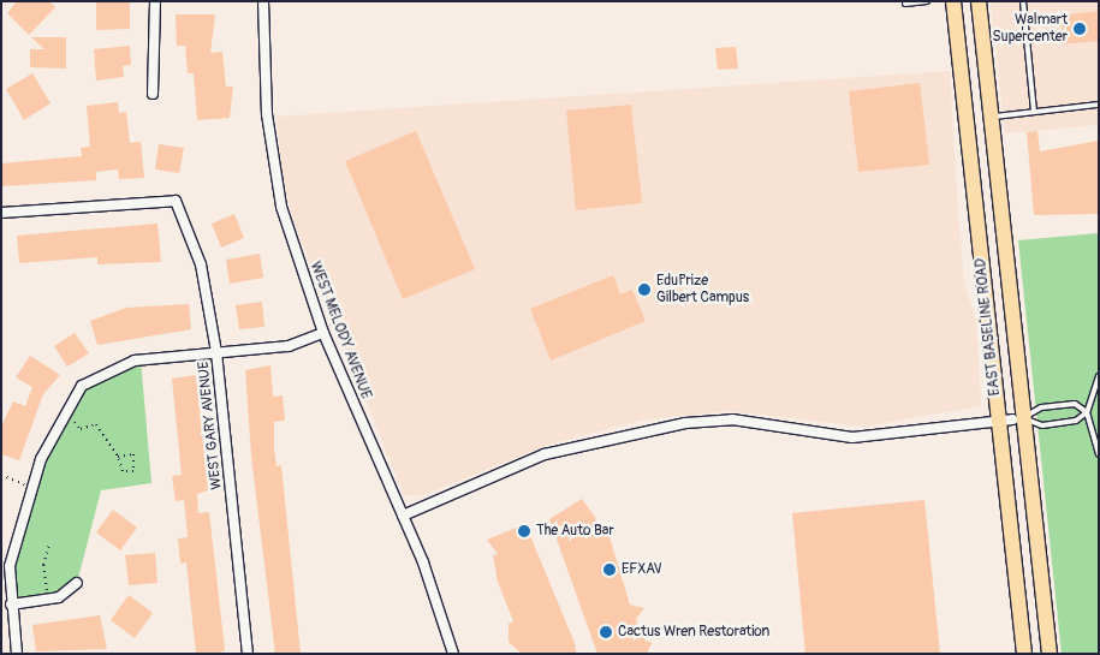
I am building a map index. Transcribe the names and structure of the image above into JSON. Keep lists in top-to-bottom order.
{
  "streets": {
    "main road": ["EAST BASELINE ROAD"],
    "street": ["WEST MELODY AVENUE", "WEST GARY AVENUE"]
  },
  "places": [
    "Walmart Supercenter",
    "EduPrize Gilbert Campus",
    "The Auto Bar",
    "EFXAV",
    "Cactus Wren Restoration"
  ]
}
